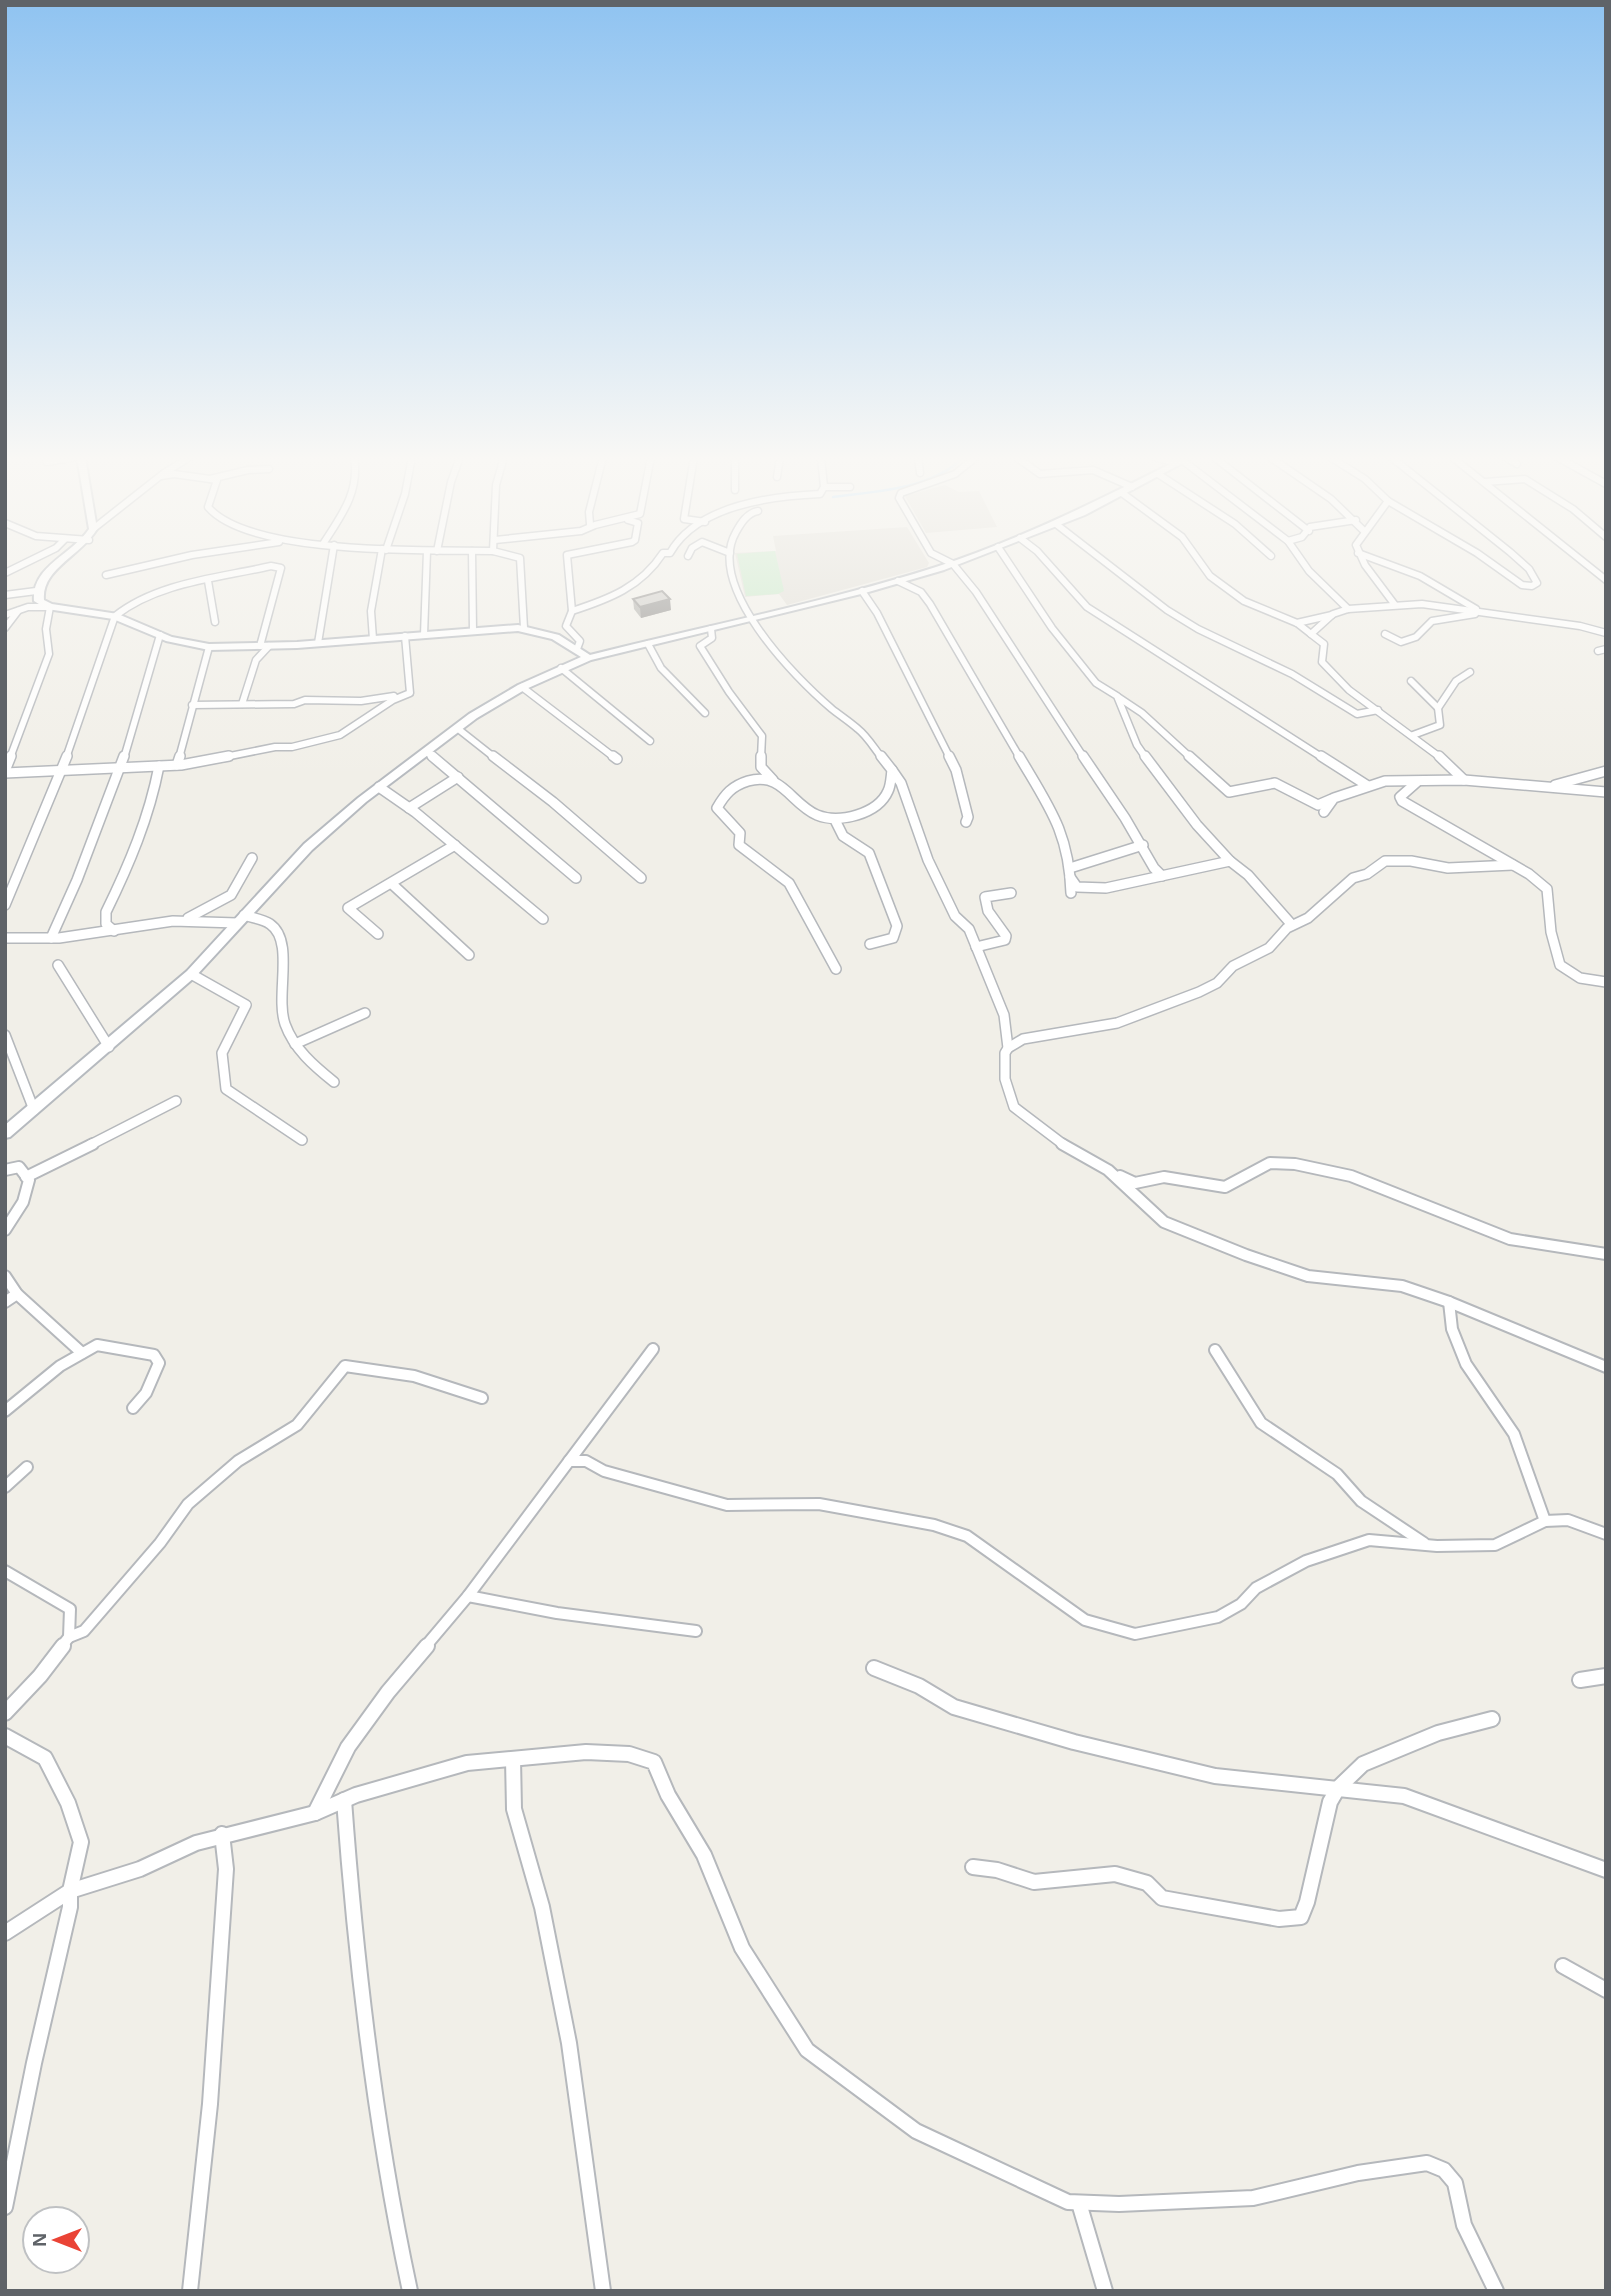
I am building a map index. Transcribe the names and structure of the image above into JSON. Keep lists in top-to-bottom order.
{
  "north": "left"
}
